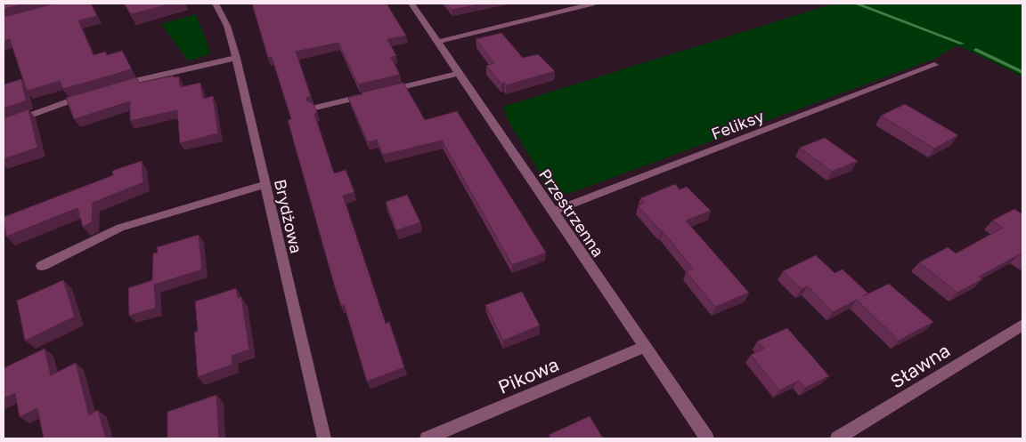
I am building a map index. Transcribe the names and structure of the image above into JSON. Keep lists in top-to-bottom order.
{
  "streets": {
    "street": [
      "Feliksy",
      "Przestrzenna",
      "Brydżowa",
      "Sławna",
      "Pikowa"
    ]
  },
  "crossings": [
    ["Feliksy", "Przestrzenna"],
    ["Przestrzenna", "Pikowa"]
  ]
}
